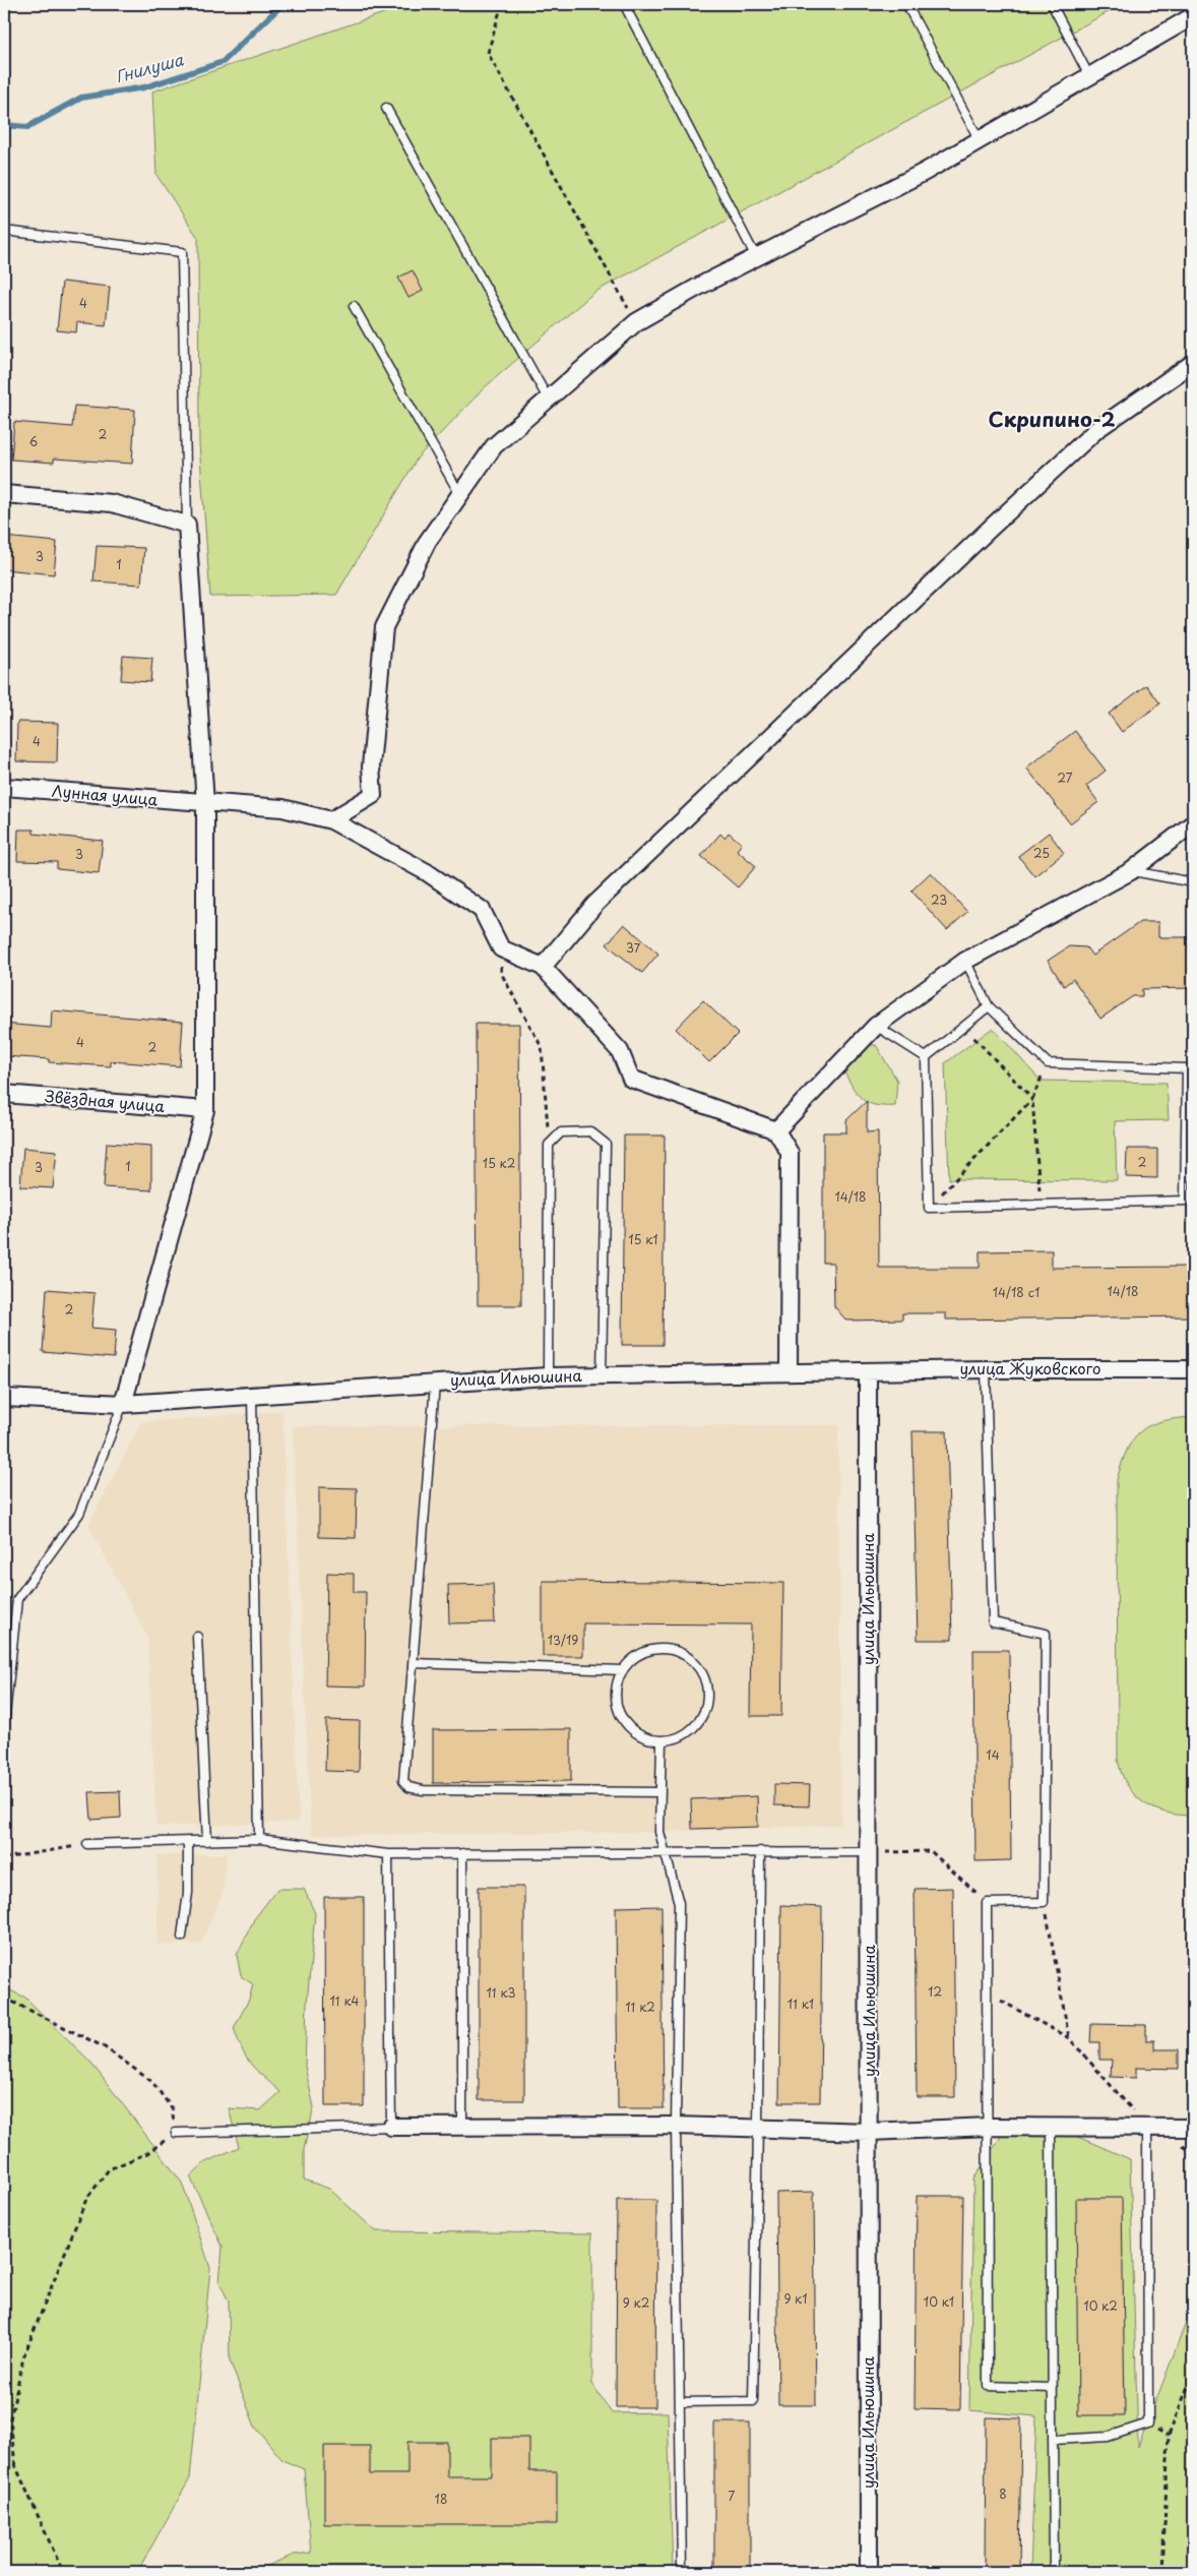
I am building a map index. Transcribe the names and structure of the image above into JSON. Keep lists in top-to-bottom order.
{
  "streets": {
    "street": [
      "Лунная улица",
      "Звёздная улица",
      "улица Жуковского",
      "улица Ильюшина"
    ]
  },
  "crossings": [
    ["улица Жуковского", "улица Ильюшина"]
  ],
  "districts": ["Скрипино-2"],
  "water": ["Гнилуша"],
  "house_numbers": [
    "4",
    "2",
    "6",
    "3",
    "1",
    "4",
    "27",
    "25",
    "3",
    "23",
    "37",
    "4",
    "2",
    "2",
    "15 к2",
    "1",
    "3",
    "14/18",
    "15 к1",
    "14/18",
    "14/18 с1",
    "2",
    "13/19",
    "14",
    "12",
    "11 к3",
    "11 к4",
    "11 к1",
    "11 к2",
    "9 к1",
    "10 к1",
    "9 к2",
    "10 к2",
    "8",
    "7",
    "18"
  ]
}
